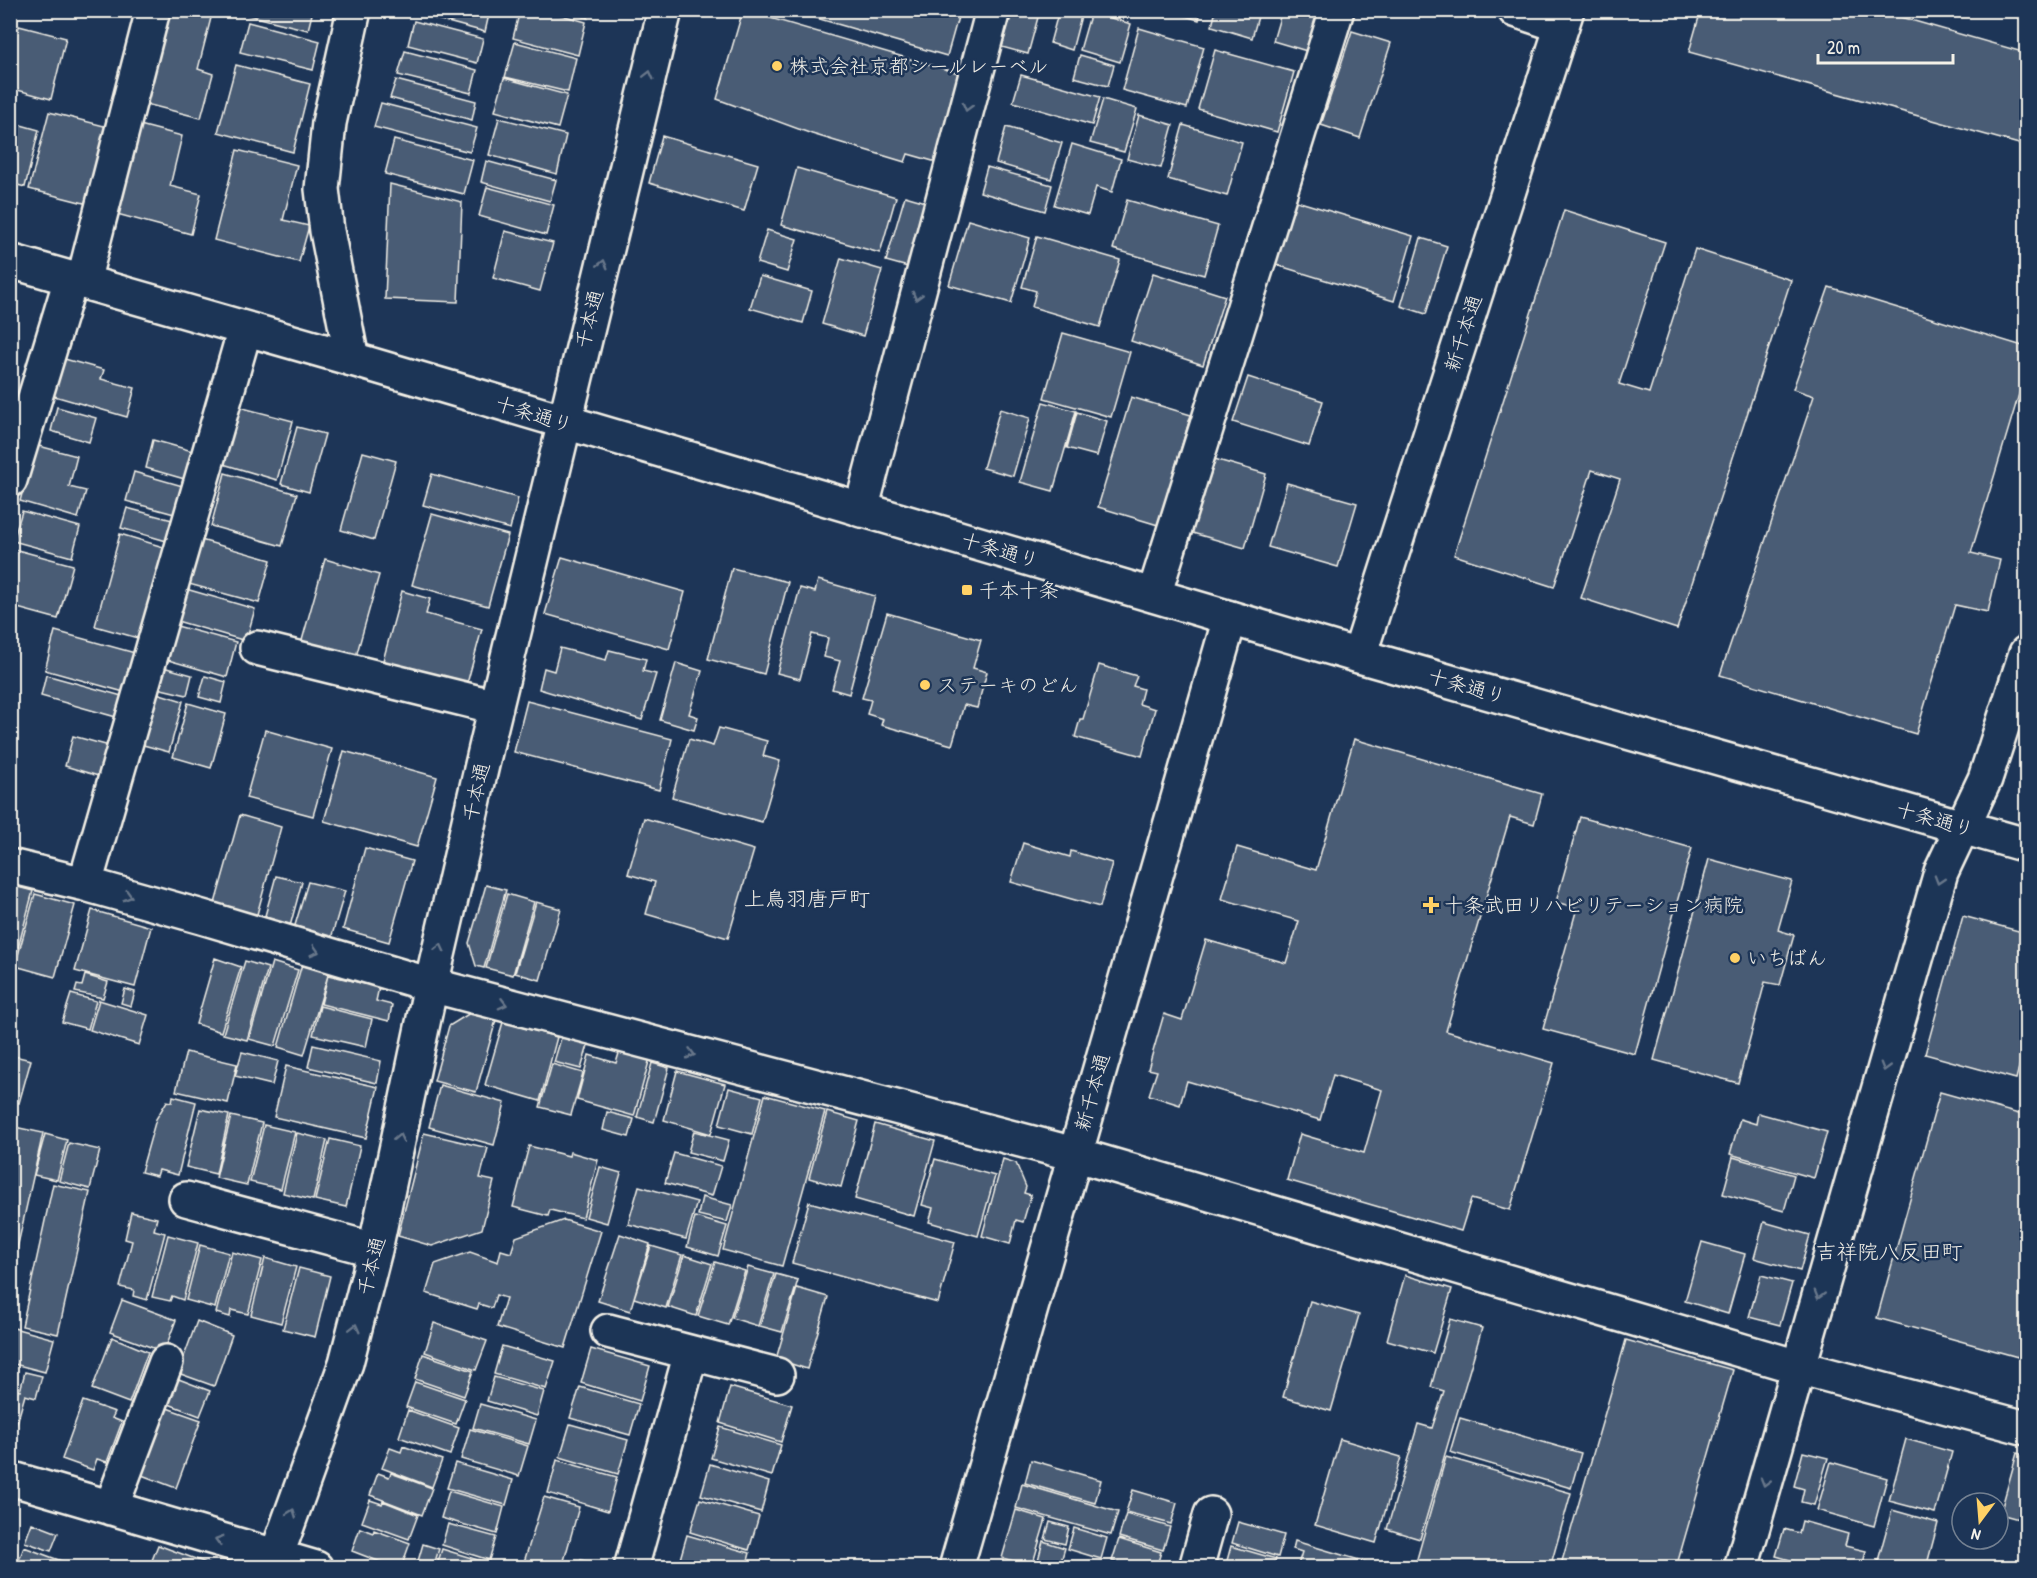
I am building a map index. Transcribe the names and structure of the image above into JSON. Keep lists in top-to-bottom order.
{
  "streets": {
    "street": ["千本通", "新千本通", "十条通り"]
  },
  "crossings": [
    ["千本通", "十条通り"],
    ["新千本通", "十条通り"]
  ],
  "one_way": ["千本通"],
  "districts": ["上鳥羽唐戸町", "吉祥院八反田町"],
  "places": {
    "other": ["株式会社京都シールレーベル", "ステーキのどん", "いちばん"],
    "transit": ["千本十条"],
    "health": ["十条武田リハビリテーション病院"]
  },
  "scale_bar": "20 m",
  "north": "bottom"
}
